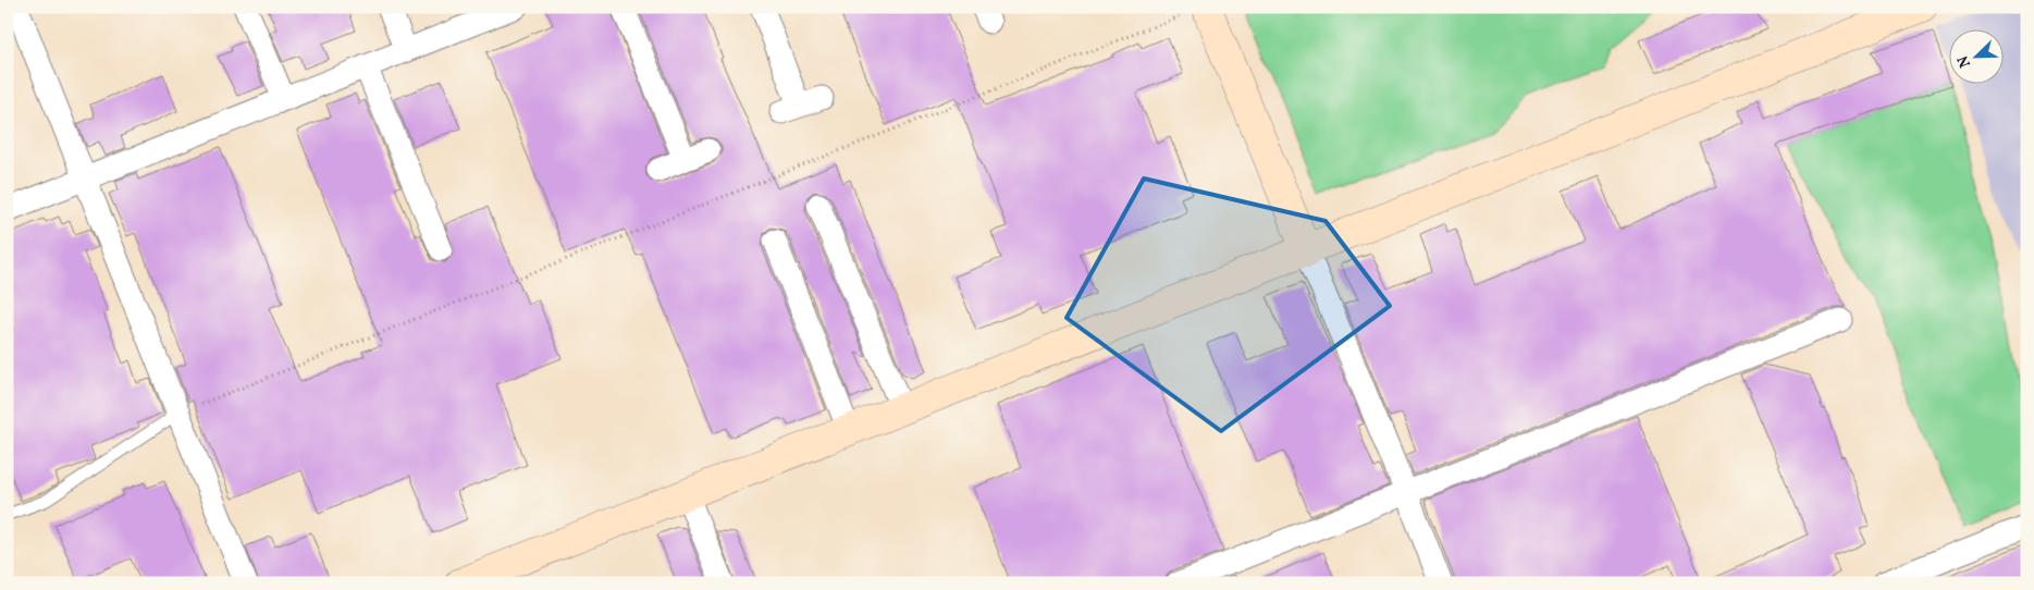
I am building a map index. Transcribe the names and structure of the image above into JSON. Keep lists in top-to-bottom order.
{
  "north": "bottom left"
}
